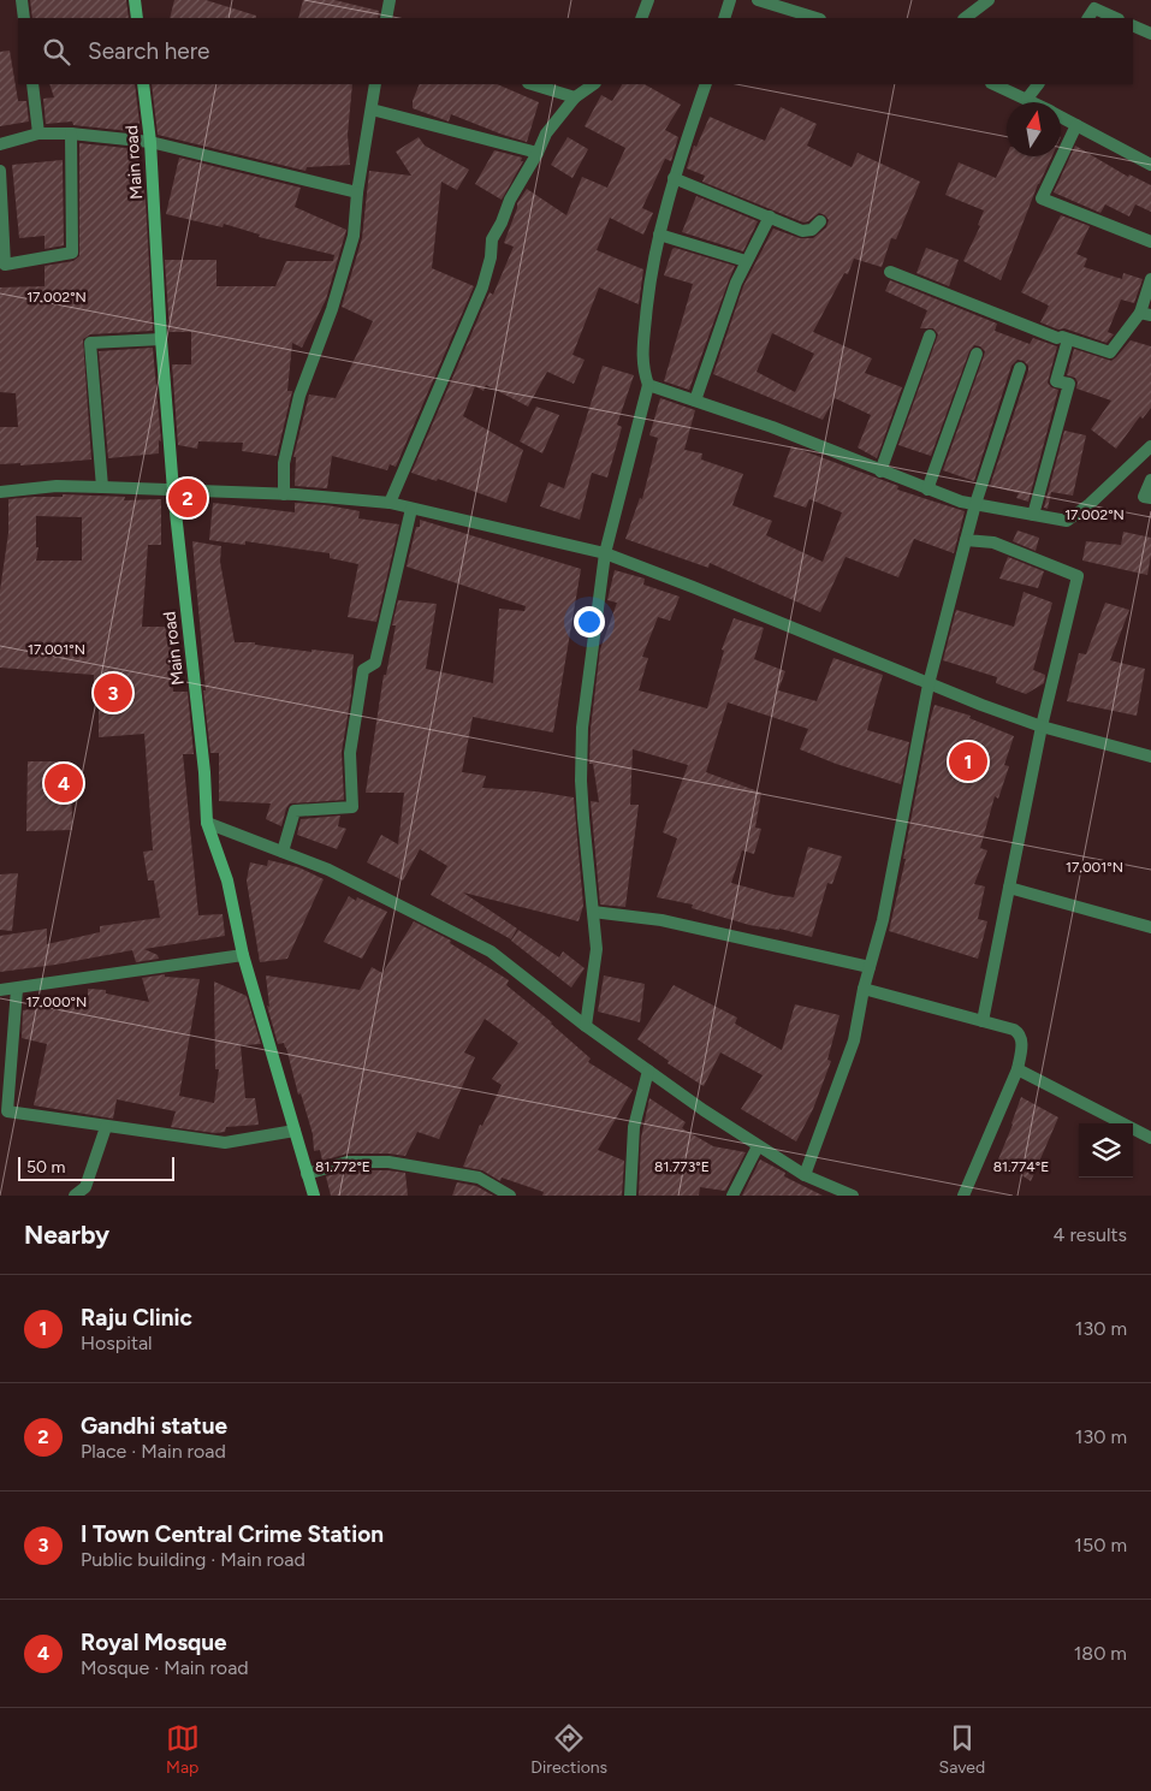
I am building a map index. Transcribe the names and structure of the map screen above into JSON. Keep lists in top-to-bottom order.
{
  "streets": {
    "street": ["Main road"]
  },
  "scale_bar": "50 m",
  "north": "top",
  "page": {
    "search": "Search here",
    "pins": [
      "2",
      "3",
      "1",
      "4"
    ],
    "scale": "50 m",
    "heading": ["Nearby", "4 results"],
    "list": [
      {
        "mark": "1",
        "name": "Raju Clinic",
        "note": "Hospital",
        "value": "130 m"
      },
      {
        "mark": "2",
        "name": "Gandhi statue",
        "note": "Place · Main road",
        "value": "130 m"
      },
      {
        "mark": "3",
        "name": "I Town Central Crime Station",
        "note": "Public building · Main road",
        "value": "150 m"
      },
      {
        "mark": "4",
        "name": "Royal Mosque",
        "note": "Mosque · Main road",
        "value": "180 m"
      }
    ],
    "nav": ["Map", "Directions", "Saved"]
  },
  "coordinates": [
    "17.002°N",
    "17.001°N",
    "17.000°N",
    "81.772°E",
    "81.773°E",
    "81.774°E"
  ]
}
